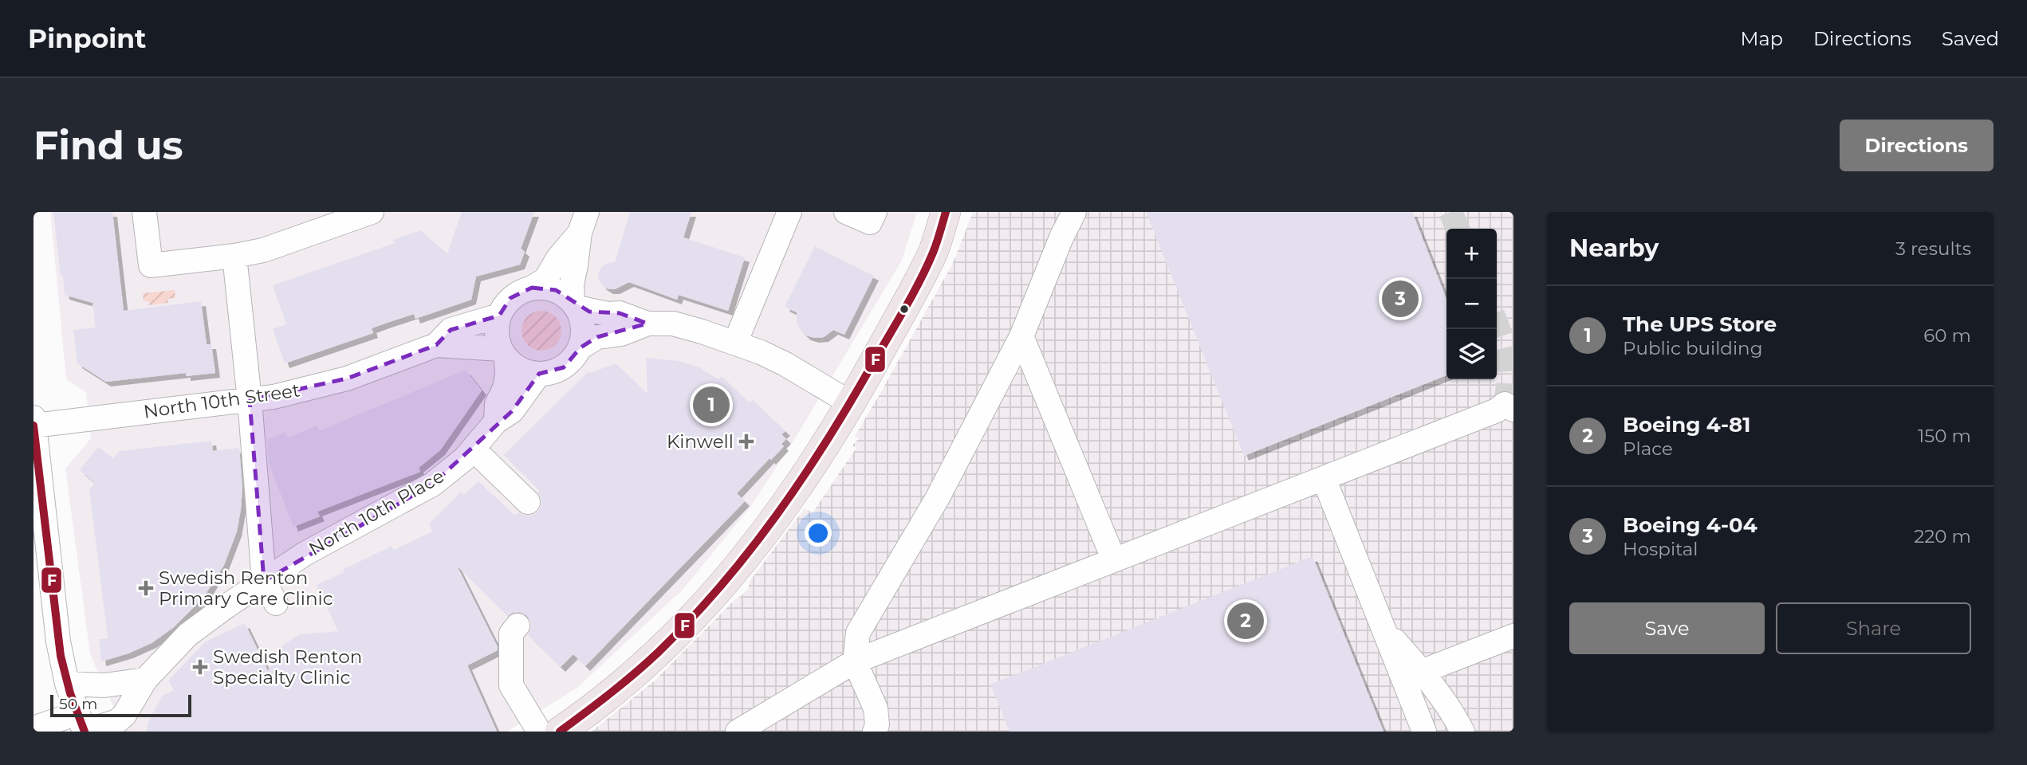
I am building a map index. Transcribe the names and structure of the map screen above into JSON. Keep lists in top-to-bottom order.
{
  "streets": {
    "street": ["North 10th Street", "North 10th Place"]
  },
  "crossings": [
    ["North 10th Street", "North 10th Place"]
  ],
  "places": {
    "health": ["Kinwell", "Swedish Renton Primary Care Clinic", "Swedish Renton Specialty Clinic"]
  },
  "lines": ["transit line F"],
  "scale_bar": "50 m",
  "page": {
    "header": "Pinpoint",
    "nav": ["Map", "Directions", "Saved"],
    "buttons": [
      "Directions",
      ["Save", "Share"]
    ],
    "title": "Find us",
    "heading": ["Nearby", "3 results"],
    "map_buttons": ["+", "−"],
    "pins": ["3", "1", "2"],
    "list": [
      {
        "mark": "1",
        "name": "The UPS Store",
        "note": "Public building",
        "value": "60 m"
      },
      {
        "mark": "2",
        "name": "Boeing 4-81",
        "note": "Place",
        "value": "150 m"
      },
      {
        "mark": "3",
        "name": "Boeing 4-04",
        "note": "Hospital",
        "value": "220 m"
      }
    ],
    "scale": "50 m"
  }
}
